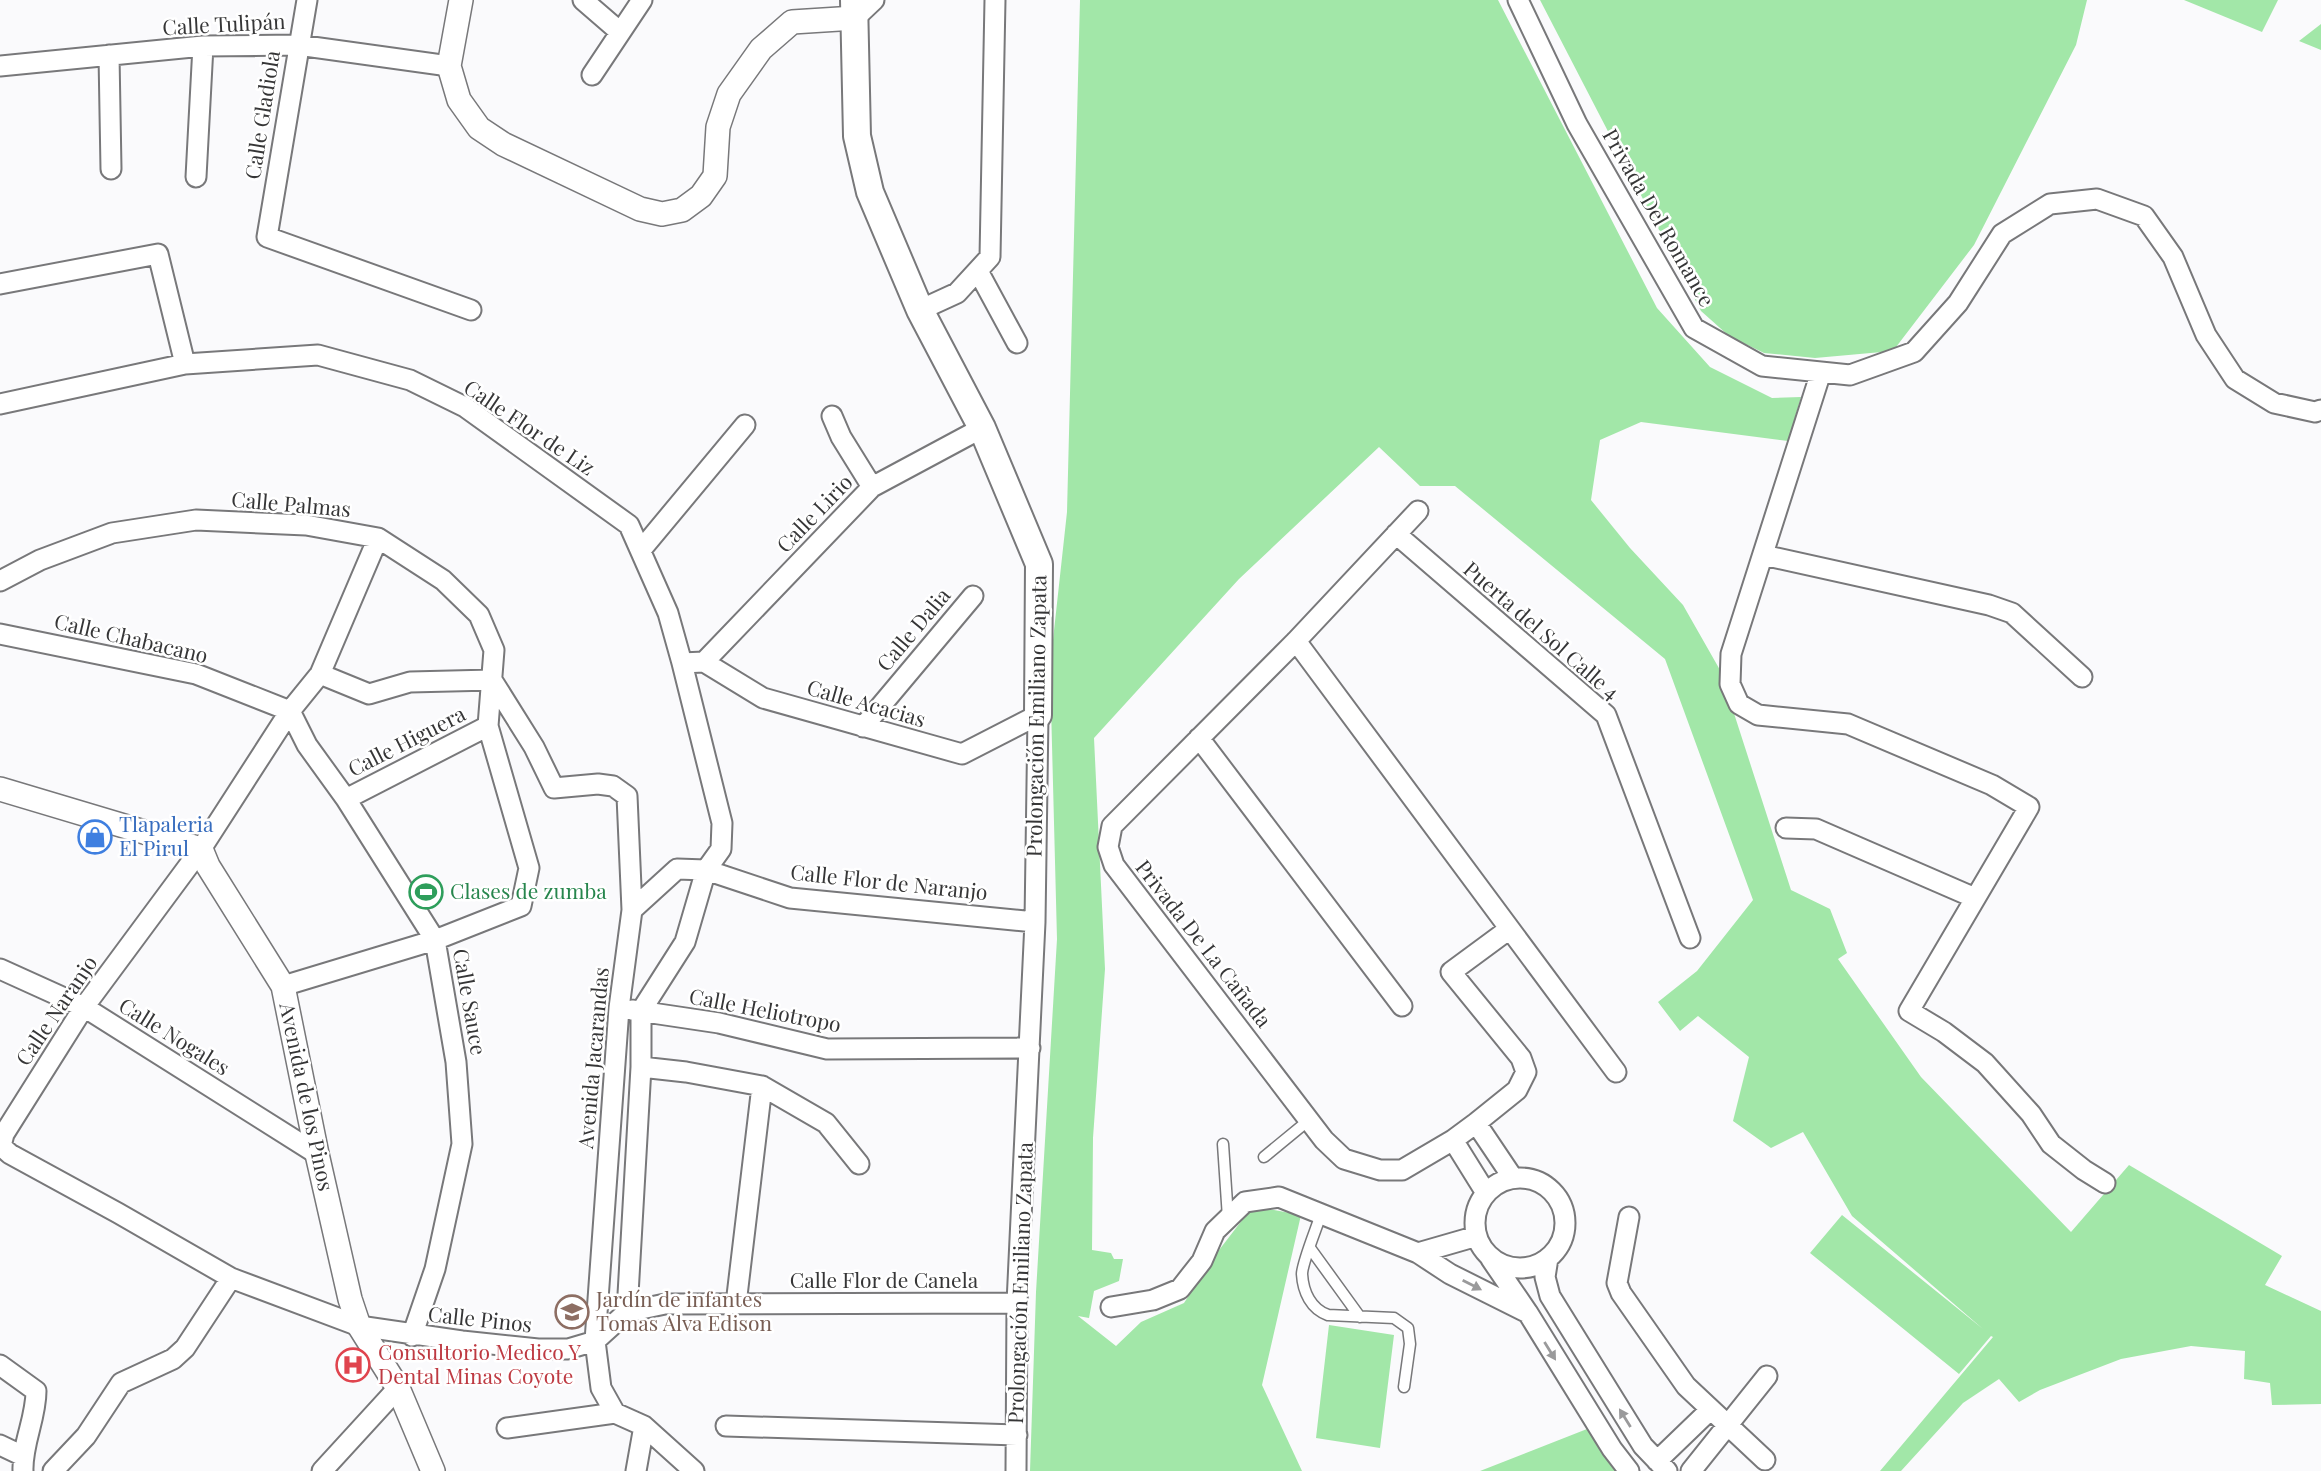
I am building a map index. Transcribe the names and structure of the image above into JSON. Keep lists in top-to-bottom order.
{
  "streets": {
    "main road": ["Prolongación Emiliano Zapata"],
    "street": [
      "Calle Tulipán",
      "Calle Gladiola",
      "Privada Del Romance",
      "Calle Flor de Liz",
      "Calle Palmas",
      "Calle Lirio",
      "Calle Dalia",
      "Puerta del Sol Calle 4",
      "Calle Chabacano",
      "Calle Acacias",
      "Calle Higuera",
      "Calle Flor de Naranjo",
      "Privada De La Cañada",
      "Calle Sauce",
      "Calle Naranjo",
      "Calle Heliotropo",
      "Calle Nogales",
      "Avenida Jacarandas",
      "Avenida de los Pinos",
      "Calle Flor de Canela",
      "Calle Pinos"
    ]
  },
  "crossings": [
    ["Calle Tulipán", "Calle Gladiola"],
    ["Calle Flor de Liz", "Calle Flor de Naranjo"],
    ["Calle Flor de Liz", "Avenida Jacarandas"],
    ["Calle Palmas", "Calle Higuera"],
    ["Calle Palmas", "Calle Naranjo"],
    ["Calle Palmas", "Avenida Jacarandas"],
    ["Calle Lirio", "Calle Acacias"],
    ["Calle Lirio", "Prolongación Emiliano Zapata"],
    ["Calle Dalia", "Calle Acacias"],
    ["Puerta del Sol Calle 4", "Privada De La Cañada"],
    ["Calle Chabacano", "Calle Sauce"],
    ["Calle Chabacano", "Calle Naranjo"],
    ["Calle Acacias", "Prolongación Emiliano Zapata"],
    ["Prolongación Emiliano Zapata", "Calle Flor de Naranjo"],
    ["Prolongación Emiliano Zapata", "Calle Heliotropo"],
    ["Prolongación Emiliano Zapata", "Calle Flor de Canela"],
    ["Calle Higuera", "Calle Sauce"],
    ["Calle Flor de Naranjo", "Avenida Jacarandas"],
    ["Calle Sauce", "Calle Naranjo"],
    ["Calle Sauce", "Calle Pinos"],
    ["Calle Naranjo", "Calle Nogales"],
    ["Calle Naranjo", "Avenida de los Pinos"],
    ["Calle Naranjo", "Calle Pinos"],
    ["Calle Heliotropo", "Avenida Jacarandas"],
    ["Calle Nogales", "Avenida de los Pinos"],
    ["Avenida Jacarandas", "Calle Flor de Canela"],
    ["Avenida Jacarandas", "Calle Pinos"],
    ["Avenida de los Pinos", "Calle Pinos"],
    ["Calle Flor de Canela", "Calle Pinos"]
  ],
  "places": {
    "shop": ["Tlapaleria El Pirul"],
    "sports": ["Clases de zumba"],
    "school or university": ["Jardín de infantes Tomas Alva Edison"],
    "hospital": ["Consultorio Medico Y Dental Minas Coyote"]
  }
}
